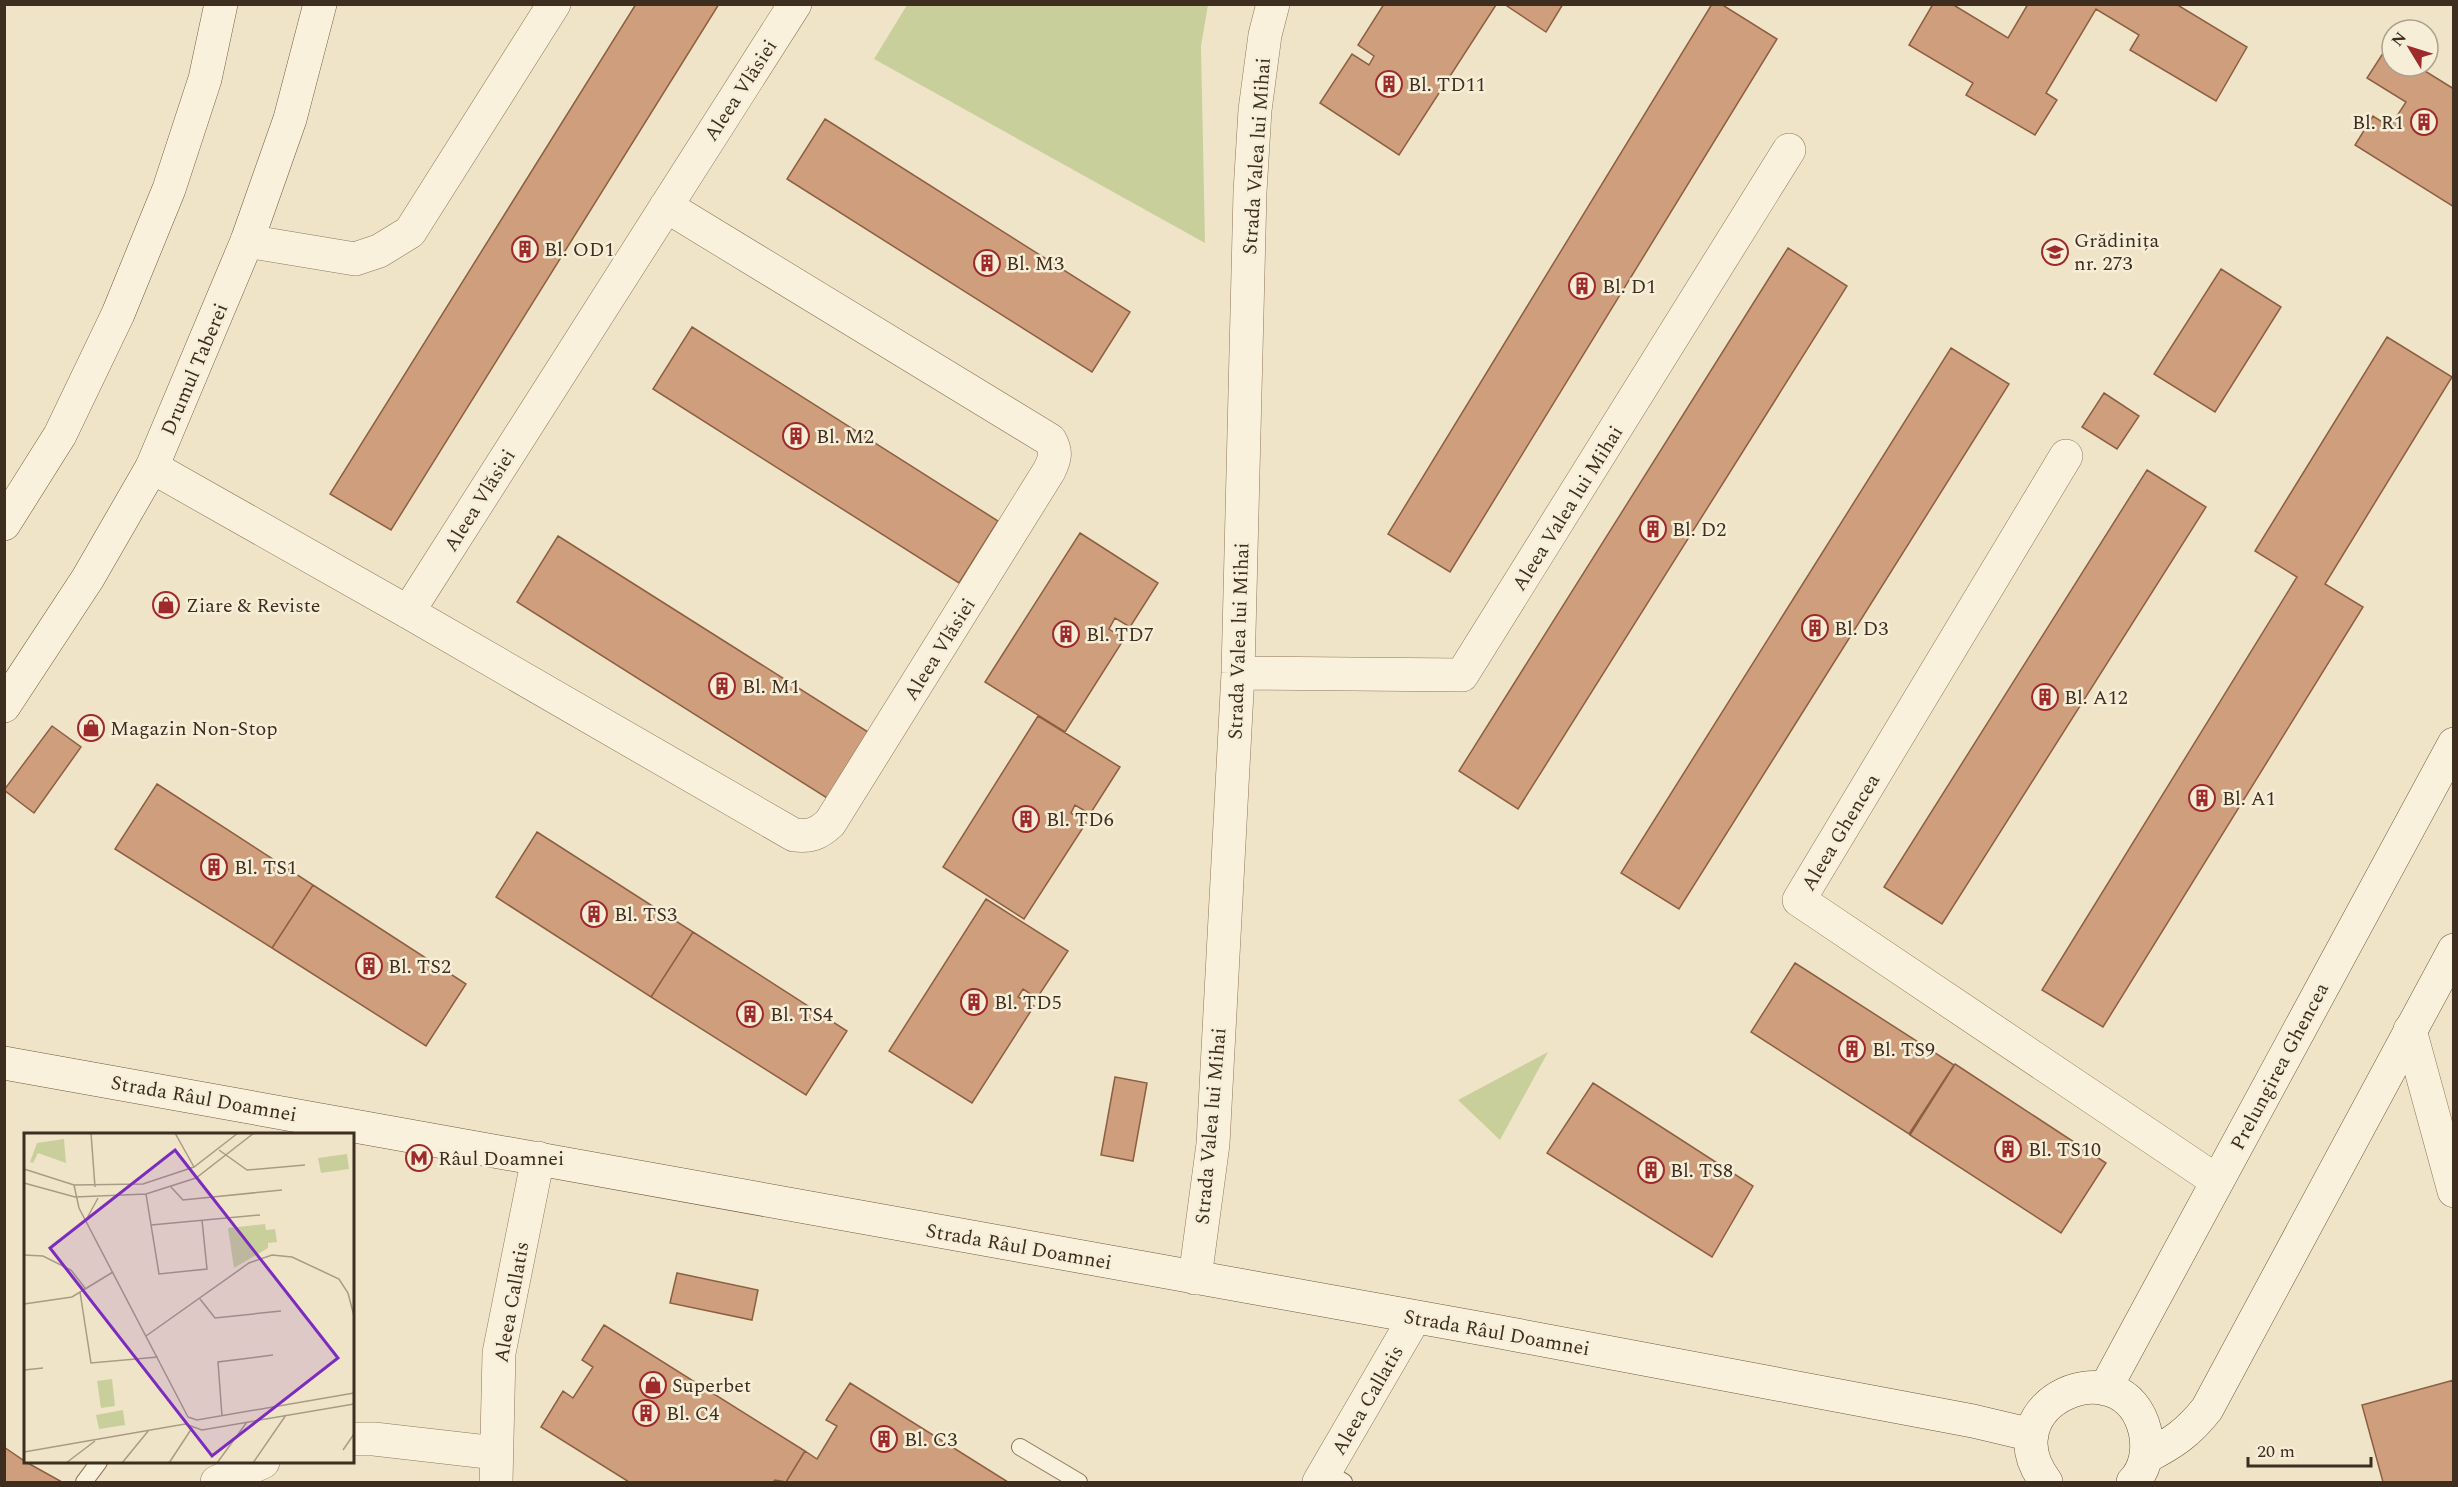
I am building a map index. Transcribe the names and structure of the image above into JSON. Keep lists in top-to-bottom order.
{
  "streets": {
    "street": [
      "Aleea Vlăsiei",
      "Strada Valea lui Mihai",
      "Drumul Taberei",
      "Aleea Valea lui Mihai",
      "Aleea Ghencea",
      "Prelungirea Ghencea",
      "Strada Râul Doamnei",
      "Aleea Callatis"
    ]
  },
  "crossings": [
    ["Aleea Vlăsiei", "Drumul Taberei"],
    ["Strada Valea lui Mihai", "Aleea Valea lui Mihai"],
    ["Strada Valea lui Mihai", "Strada Râul Doamnei"],
    ["Aleea Ghencea", "Prelungirea Ghencea"],
    ["Strada Râul Doamnei", "Aleea Callatis"]
  ],
  "places": {
    "building": [
      "Bl. TD11",
      "Bl. R1",
      "Bl. OD1",
      "Bl. M3",
      "Bl. D1",
      "Bl. M2",
      "Bl. D2",
      "Bl. D3",
      "Bl. TD7",
      "Bl. M1",
      "Bl. A12",
      "Bl. A1",
      "Bl. TD6",
      "Bl. TS1",
      "Bl. TS3",
      "Bl. TS2",
      "Bl. TD5",
      "Bl. TS4",
      "Bl. TS9",
      "Bl. TS10",
      "Bl. TS8",
      "Bl. C4",
      "Bl. C3"
    ],
    "school or university": ["Grădinița nr. 273"],
    "shop": ["Ziare & Reviste", "Magazin Non-Stop", "Superbet"],
    "metro station": ["Râul Doamnei"]
  },
  "scale_bar": "20 m",
  "north": "top left"
}
